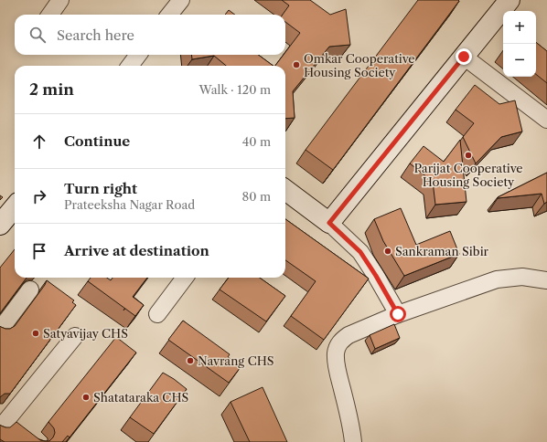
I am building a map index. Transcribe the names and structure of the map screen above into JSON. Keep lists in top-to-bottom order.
{
  "places": [
    "Omkar Cooperative Housing Society",
    "Parijat Cooperative Housing Society",
    "Sankraman Sibir",
    "Satyavijay CHS",
    "Navrang CHS",
    "Shatataraka CHS"
  ],
  "page": {
    "map_buttons": ["+", "−"],
    "search": "Search here",
    "heading": ["2 min", "Walk · 120 m"],
    "list": [
      ["Continue", "40 m"],
      ["Turn right", "Prateeksha Nagar Road", "80 m"],
      "Arrive at destination"
    ]
  }
}
